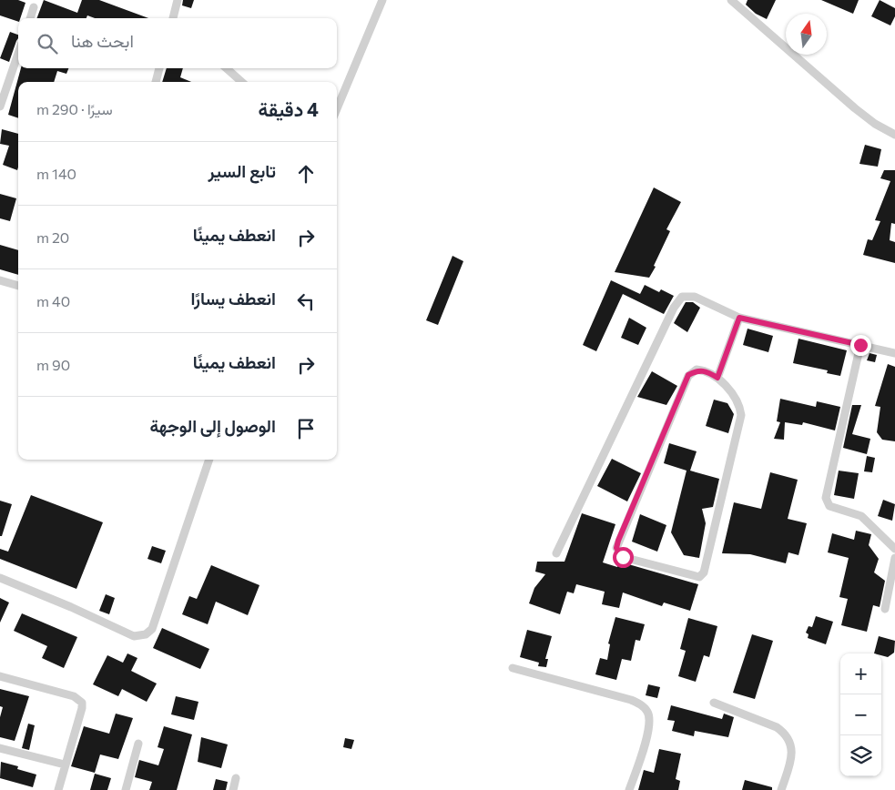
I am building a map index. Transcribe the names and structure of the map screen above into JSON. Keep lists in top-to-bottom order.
{
  "north": "top",
  "page": {
    "search": "ابحث هنا",
    "heading": ["4 دقيقة", "سيرًا · 290 m"],
    "list": [
      ["تابع السير", "140 m"],
      ["انعطف يمينًا", "20 m"],
      ["انعطف يسارًا", "40 m"],
      ["انعطف يمينًا", "90 m"],
      "الوصول إلى الوجهة"
    ],
    "map_buttons": ["+", "−"]
  }
}
